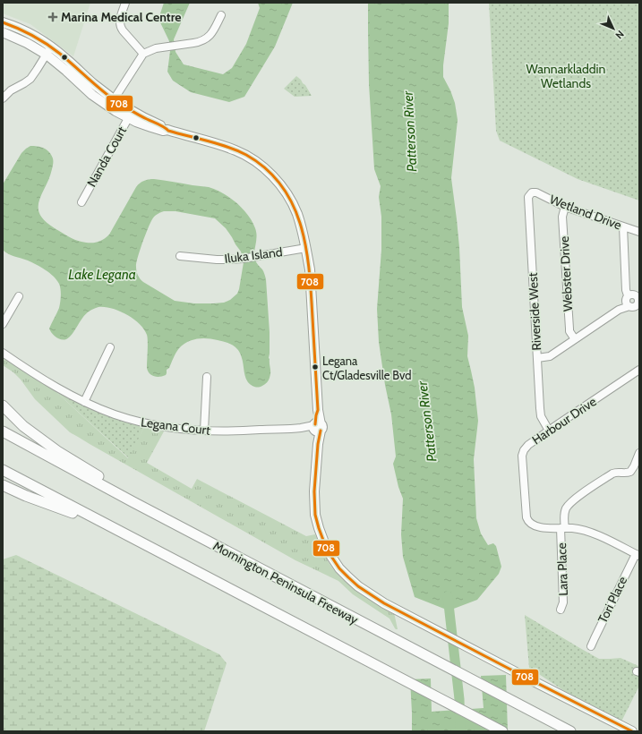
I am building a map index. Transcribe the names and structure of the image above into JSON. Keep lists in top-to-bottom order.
{
  "streets": {
    "highway": ["Mornington Peninsula Freeway"],
    "street": [
      "Nanda Court",
      "Wetland Drive",
      "Iluka Island",
      "Webster Drive",
      "Riverside West",
      "Harbour Drive",
      "Legana Court",
      "Lara Place",
      "Tori Place"
    ]
  },
  "crossings": [
    ["Wetland Drive", "Webster Drive"],
    ["Wetland Drive", "Riverside West"],
    ["Riverside West", "Harbour Drive"],
    ["Harbour Drive", "Lara Place"],
    ["Harbour Drive", "Tori Place"]
  ],
  "water": ["Patterson River", "Lake Legana"],
  "parks": ["Wannarkladdin Wetlands"],
  "places": {
    "health": ["Marina Medical Centre"],
    "other": ["Legana Ct/Gladesville Bvd"]
  },
  "lines": ["transit line 708"],
  "north": "bottom right"
}
